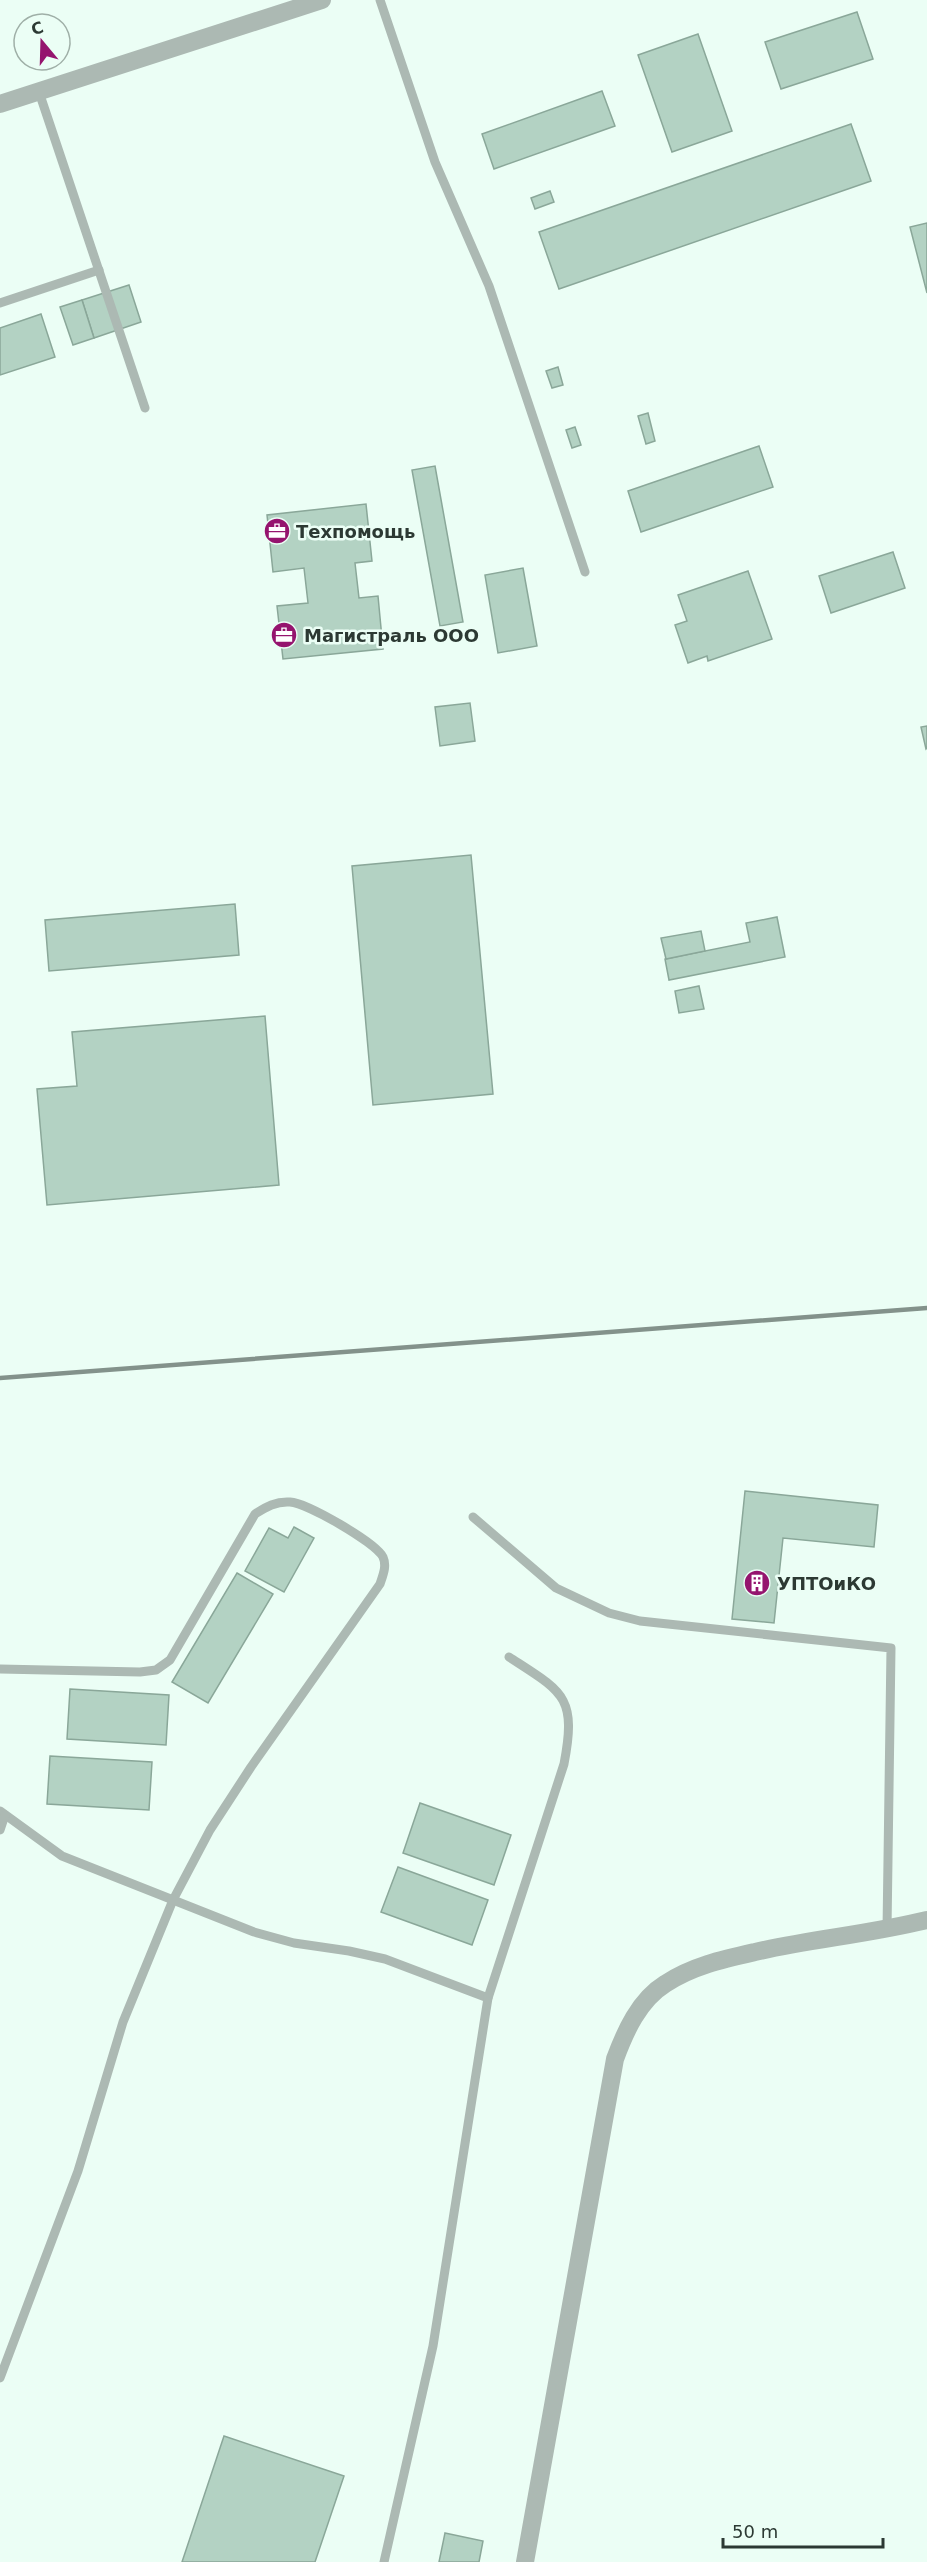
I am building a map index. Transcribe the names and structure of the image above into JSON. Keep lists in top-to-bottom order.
{
  "places": {
    "office": ["Техпомощь", "Магистраль ООО"],
    "building": ["УПТОиКО"]
  },
  "scale_bar": "50 m",
  "north": "top"
}
